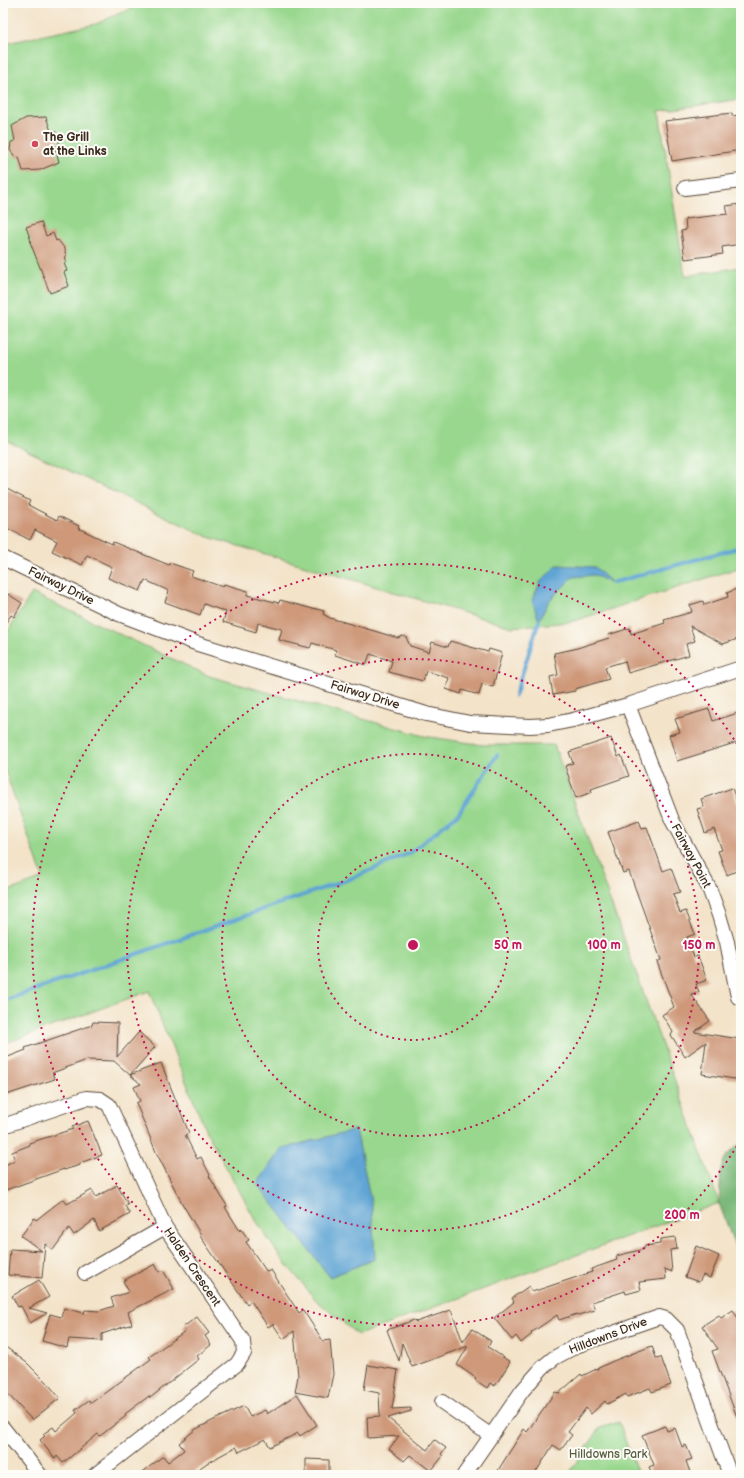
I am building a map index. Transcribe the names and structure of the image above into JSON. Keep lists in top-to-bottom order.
{
  "streets": {
    "street": [
      "Fairway Drive",
      "Fairway Point",
      "Halden Crescent",
      "Hilldowns Drive"
    ]
  },
  "crossings": [
    ["Fairway Drive", "Fairway Point"]
  ],
  "parks": ["Hilldowns Park"],
  "places": ["The Grill at the Links"],
  "rings": [
    "50 m",
    "100 m",
    "150 m",
    "200 m"
  ]
}
